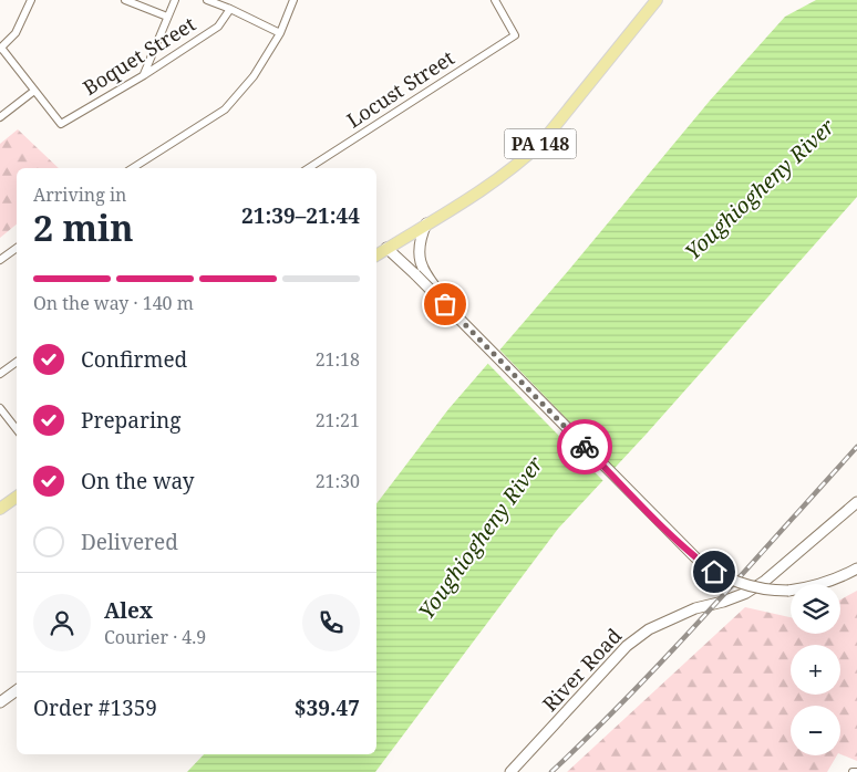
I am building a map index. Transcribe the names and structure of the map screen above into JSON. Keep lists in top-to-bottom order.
{
  "streets": {
    "main road": ["PA 148"],
    "street": ["Boquet Street", "Locust Street", "River Road"]
  },
  "water": ["Youghiogheny River"],
  "page": {
    "heading": ["2 min", "Arriving in", "21:39–21:44"],
    "panel": [
      "Alex",
      "Courier · 4.9",
      "Order #1359",
      "$39.47"
    ],
    "bar": "On the way · 140 m",
    "list": [
      ["Confirmed", "21:18"],
      ["Preparing", "21:21"],
      ["On the way", "21:30"],
      "Delivered"
    ],
    "map_buttons": ["+", "−"]
  }
}
